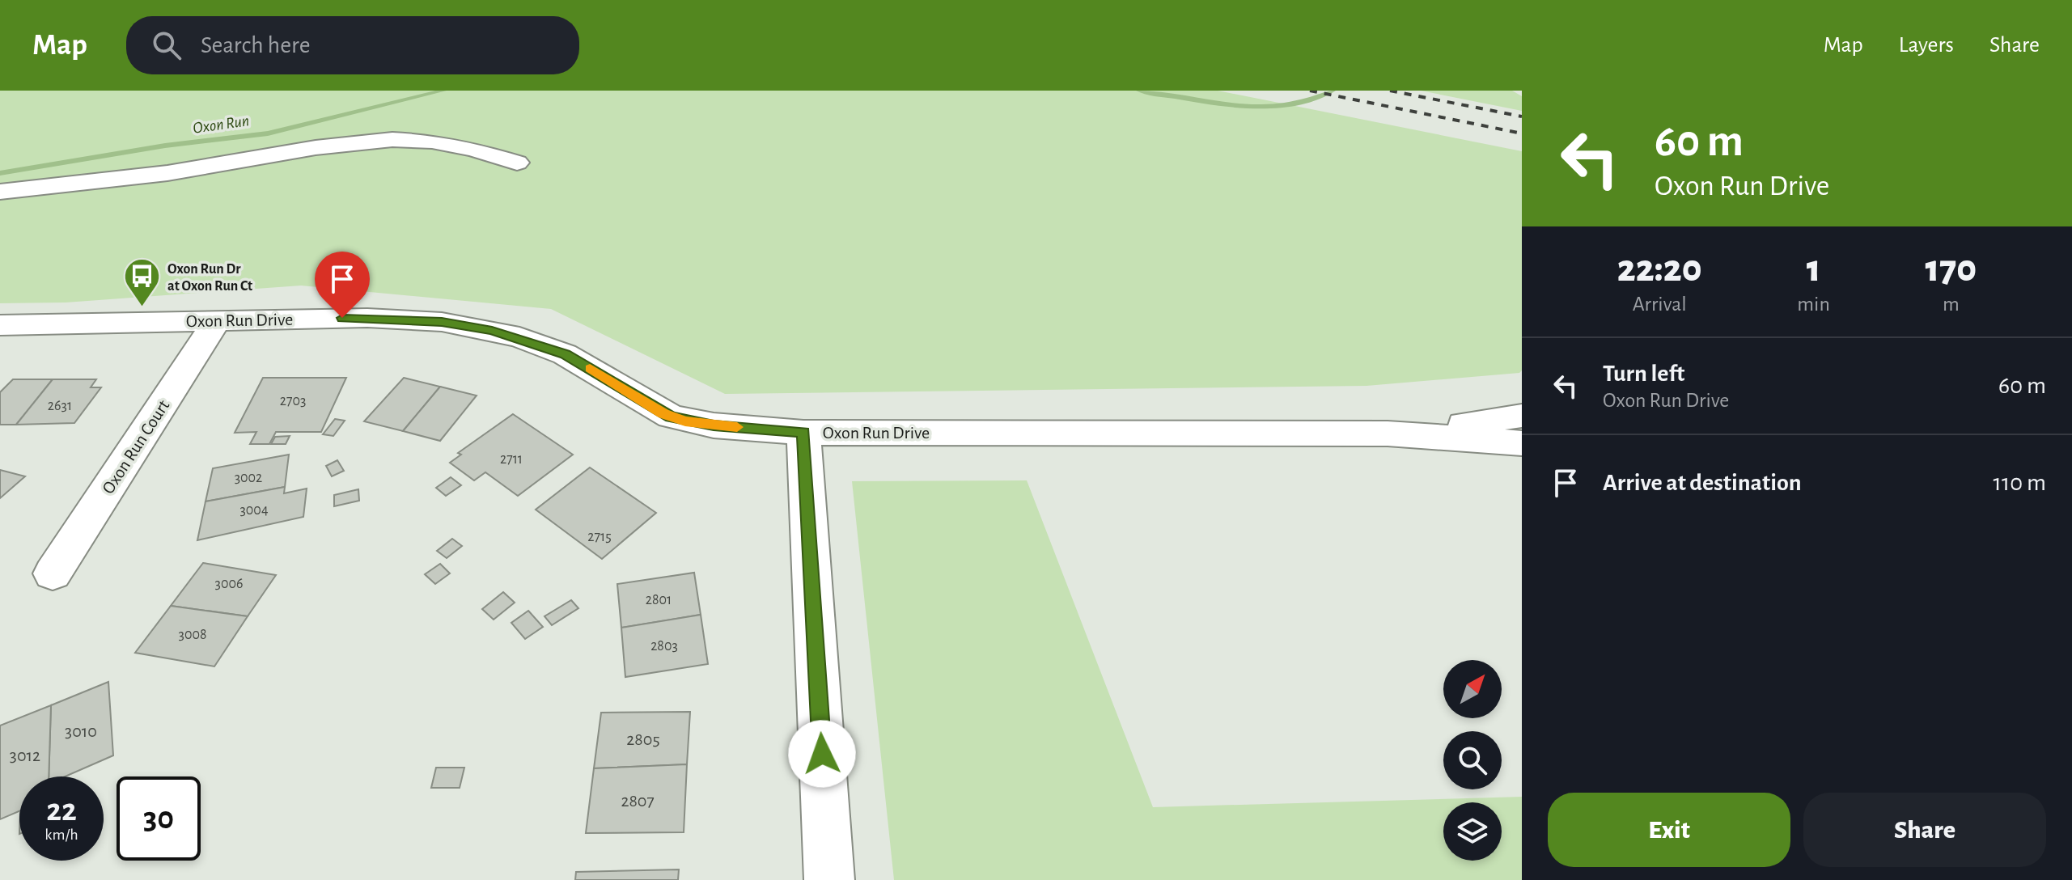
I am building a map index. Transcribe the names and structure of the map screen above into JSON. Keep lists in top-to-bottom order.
{
  "streets": {
    "street": ["Oxon Run Drive", "Oxon Run Court"]
  },
  "crossings": [
    ["Oxon Run Drive", "Oxon Run Court"]
  ],
  "water": ["Oxon Run"],
  "places": {
    "bus stop": ["Oxon Run Dr at Oxon Run Ct"]
  },
  "house_numbers": [
    "2703",
    "2631",
    "2711",
    "3002",
    "3004",
    "2715",
    "3006",
    "2801",
    "3008",
    "2803",
    "3010",
    "2805",
    "3012",
    "2807"
  ],
  "north": "top right",
  "page": {
    "header": "Map",
    "search": "Search here",
    "nav": ["Map", "Layers", "Share"],
    "turn": ["60 m", "Oxon Run Drive"],
    "eta": [
      "22:20",
      "Arrival",
      "1",
      "min",
      "170",
      "m"
    ],
    "list": [
      {
        "name": "Turn left",
        "note": "Oxon Run Drive",
        "value": "60 m"
      },
      {
        "name": "Arrive at destination",
        "value": "110 m"
      }
    ],
    "speed": "22 km/h",
    "limit": "30",
    "buttons": ["Exit", "Share"]
  }
}
